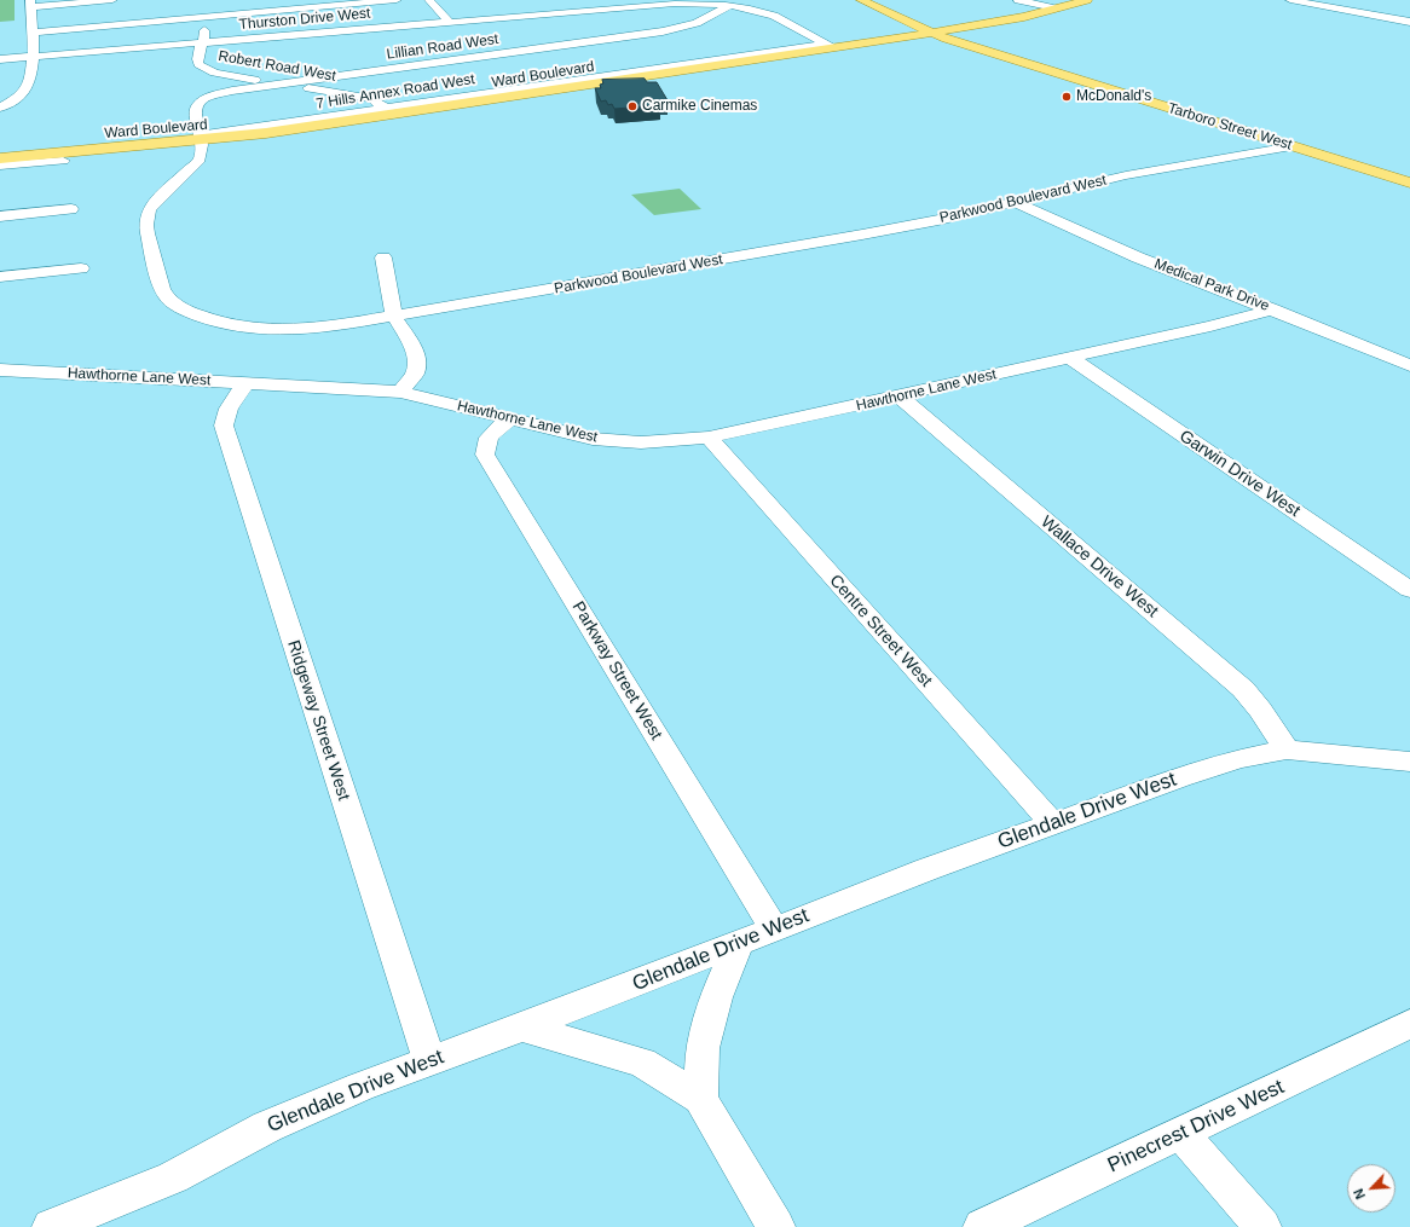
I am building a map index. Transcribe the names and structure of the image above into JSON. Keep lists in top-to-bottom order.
{
  "streets": {
    "main road": ["Ward Boulevard", "Tarboro Street West"],
    "street": [
      "Thurston Drive West",
      "Lillian Road West",
      "Robert Road West",
      "Parkwood Boulevard West",
      "Medical Park Drive",
      "Hawthorne Lane West",
      "Garwin Drive West",
      "Wallace Drive West",
      "Centre Street West",
      "Parkway Street West",
      "Ridgeway Street West",
      "Glendale Drive West",
      "Pinecrest Drive West"
    ]
  },
  "crossings": [
    ["Thurston Drive West", "Lillian Road West"],
    ["Thurston Drive West", "Robert Road West"],
    ["Thurston Drive West", "Ward Boulevard"],
    ["Lillian Road West", "Robert Road West"],
    ["Lillian Road West", "Ward Boulevard"],
    ["Lillian Road West", "Parkwood Boulevard West"],
    ["Robert Road West", "Ward Boulevard"],
    ["Ward Boulevard", "Tarboro Street West"],
    ["Ward Boulevard", "Parkwood Boulevard West"],
    ["Tarboro Street West", "Parkwood Boulevard West"],
    ["Parkwood Boulevard West", "Medical Park Drive"],
    ["Medical Park Drive", "Hawthorne Lane West"],
    ["Hawthorne Lane West", "Garwin Drive West"],
    ["Hawthorne Lane West", "Wallace Drive West"],
    ["Hawthorne Lane West", "Centre Street West"],
    ["Hawthorne Lane West", "Parkway Street West"],
    ["Hawthorne Lane West", "Ridgeway Street West"],
    ["Wallace Drive West", "Glendale Drive West"],
    ["Centre Street West", "Glendale Drive West"],
    ["Parkway Street West", "Glendale Drive West"],
    ["Ridgeway Street West", "Glendale Drive West"]
  ],
  "places": ["McDonald's", "Carmike Cinemas"],
  "north": "bottom left"
}
